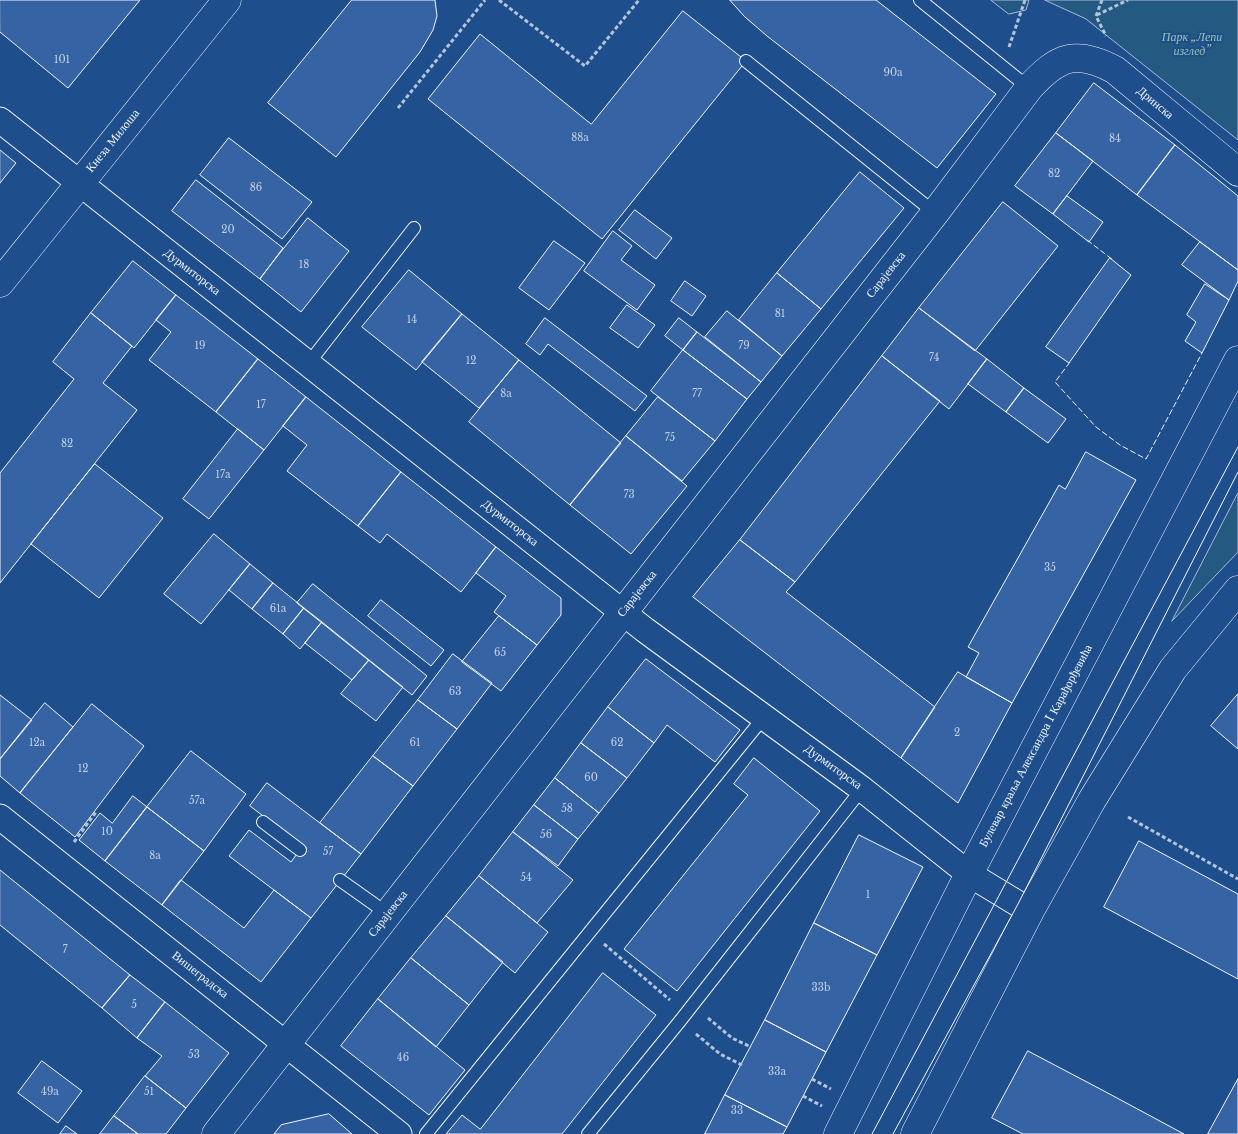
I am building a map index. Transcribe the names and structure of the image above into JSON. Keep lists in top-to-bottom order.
{
  "streets": {
    "main road": [
      "Дринска",
      "Кнеза Милоша",
      "Сарајевска",
      "Булевар краља Александра I Карађорђевића"
    ],
    "street": ["Дурмиторска", "Вишеградска"]
  },
  "crossings": [
    ["Дринска", "Сарајевска"],
    ["Кнеза Милоша", "Дурмиторска"],
    ["Дурмиторска", "Сарајевска"],
    ["Дурмиторска", "Булевар краља Александра I Карађорђевића"],
    ["Сарајевска", "Вишеградска"]
  ],
  "parks": ["Парк „Лепи изглед”"],
  "house_numbers": [
    "101",
    "90a",
    "88a",
    "84",
    "82",
    "86",
    "20",
    "18",
    "81",
    "14",
    "19",
    "79",
    "74",
    "12",
    "8a",
    "77",
    "17",
    "75",
    "82",
    "17a",
    "73",
    "35",
    "61a",
    "65",
    "63",
    "2",
    "12a",
    "61",
    "62",
    "12",
    "60",
    "57a",
    "58",
    "10",
    "56",
    "57",
    "8a",
    "54",
    "1",
    "7",
    "33b",
    "5",
    "53",
    "46",
    "33a",
    "49a",
    "51",
    "33"
  ]
}
